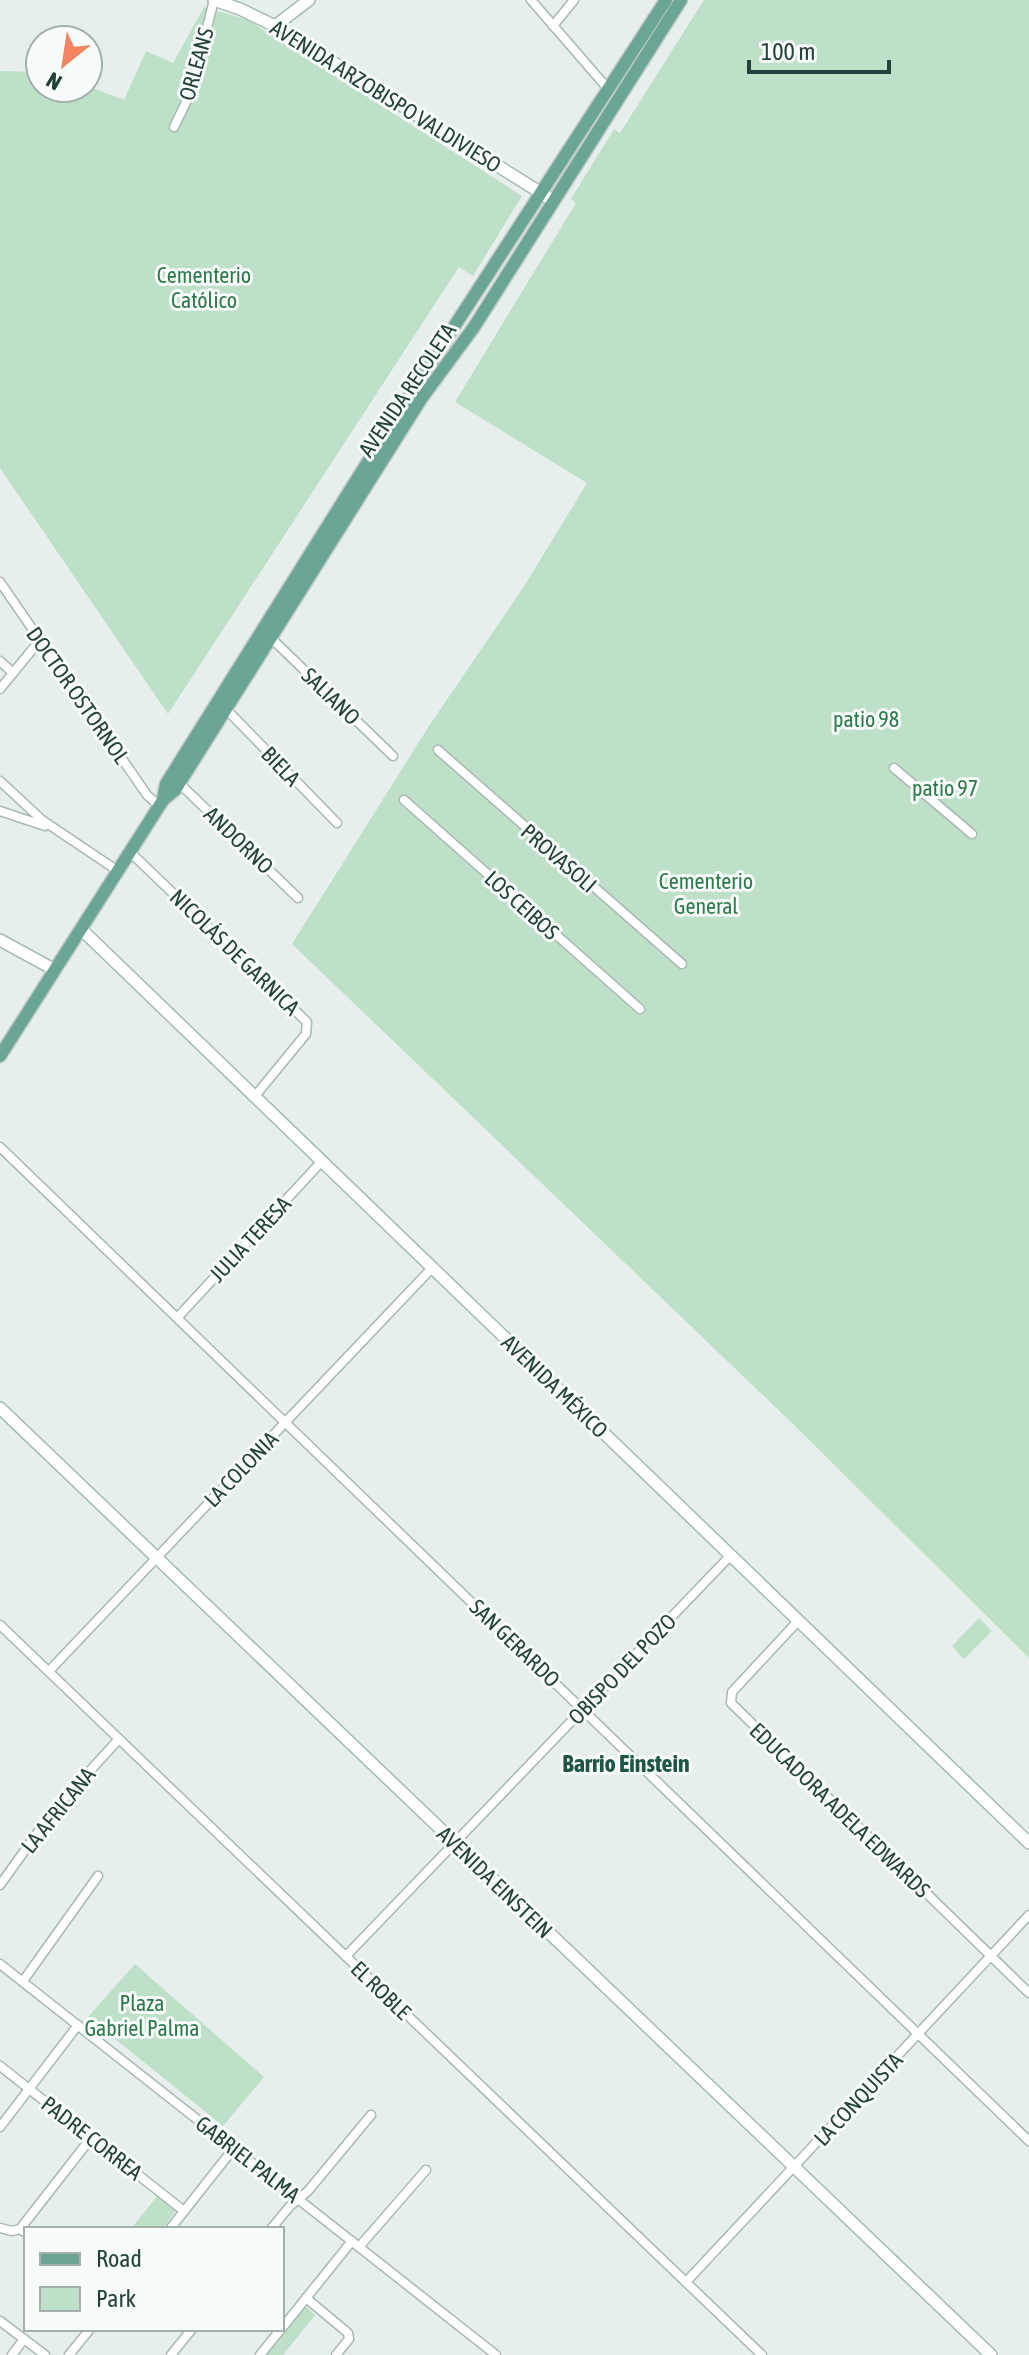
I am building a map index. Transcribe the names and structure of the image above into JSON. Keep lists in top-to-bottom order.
{
  "streets": {
    "main road": [
      "AVENIDA ARZOBISPO VALDIVIESO",
      "AVENIDA RECOLETA",
      "AVENIDA MÉXICO",
      "AVENIDA EINSTEIN"
    ],
    "street": [
      "ORLEANS",
      "DOCTOR OSTORNOL",
      "SALIANO",
      "BIELA",
      "ANDORNO",
      "PROVASOLI",
      "LOS CEIBOS",
      "NICOLÁS DE GARNICA",
      "JULIA TERESA",
      "LA COLONIA",
      "SAN GERARDO",
      "OBISPO DEL POZO",
      "LA AFRICANA",
      "EDUCADORA ADELA EDWARDS",
      "EL ROBLE",
      "LA CONQUISTA",
      "PADRE CORREA",
      "GABRIEL PALMA"
    ]
  },
  "crossings": [
    ["ORLEANS", "AVENIDA ARZOBISPO VALDIVIESO"],
    ["AVENIDA ARZOBISPO VALDIVIESO", "AVENIDA RECOLETA"],
    ["AVENIDA RECOLETA", "DOCTOR OSTORNOL"],
    ["AVENIDA RECOLETA", "SALIANO"],
    ["AVENIDA RECOLETA", "BIELA"],
    ["AVENIDA RECOLETA", "ANDORNO"],
    ["AVENIDA RECOLETA", "NICOLÁS DE GARNICA"],
    ["AVENIDA RECOLETA", "AVENIDA MÉXICO"],
    ["NICOLÁS DE GARNICA", "AVENIDA MÉXICO"],
    ["JULIA TERESA", "AVENIDA MÉXICO"],
    ["JULIA TERESA", "SAN GERARDO"],
    ["AVENIDA MÉXICO", "LA COLONIA"],
    ["AVENIDA MÉXICO", "OBISPO DEL POZO"],
    ["AVENIDA MÉXICO", "EDUCADORA ADELA EDWARDS"],
    ["LA COLONIA", "SAN GERARDO"],
    ["LA COLONIA", "AVENIDA EINSTEIN"],
    ["LA COLONIA", "EL ROBLE"],
    ["SAN GERARDO", "OBISPO DEL POZO"],
    ["SAN GERARDO", "LA CONQUISTA"],
    ["OBISPO DEL POZO", "AVENIDA EINSTEIN"],
    ["OBISPO DEL POZO", "EL ROBLE"],
    ["LA AFRICANA", "EL ROBLE"],
    ["EDUCADORA ADELA EDWARDS", "LA CONQUISTA"],
    ["AVENIDA EINSTEIN", "LA CONQUISTA"],
    ["EL ROBLE", "LA CONQUISTA"]
  ],
  "districts": ["Barrio Einstein"],
  "parks": [
    "Cementerio Católico",
    "patio 98",
    "patio 97",
    "Cementerio General",
    "Plaza Gabriel Palma"
  ],
  "legend": ["Road", "Park"],
  "scale_bar": "100 m",
  "north": "bottom left"
}
